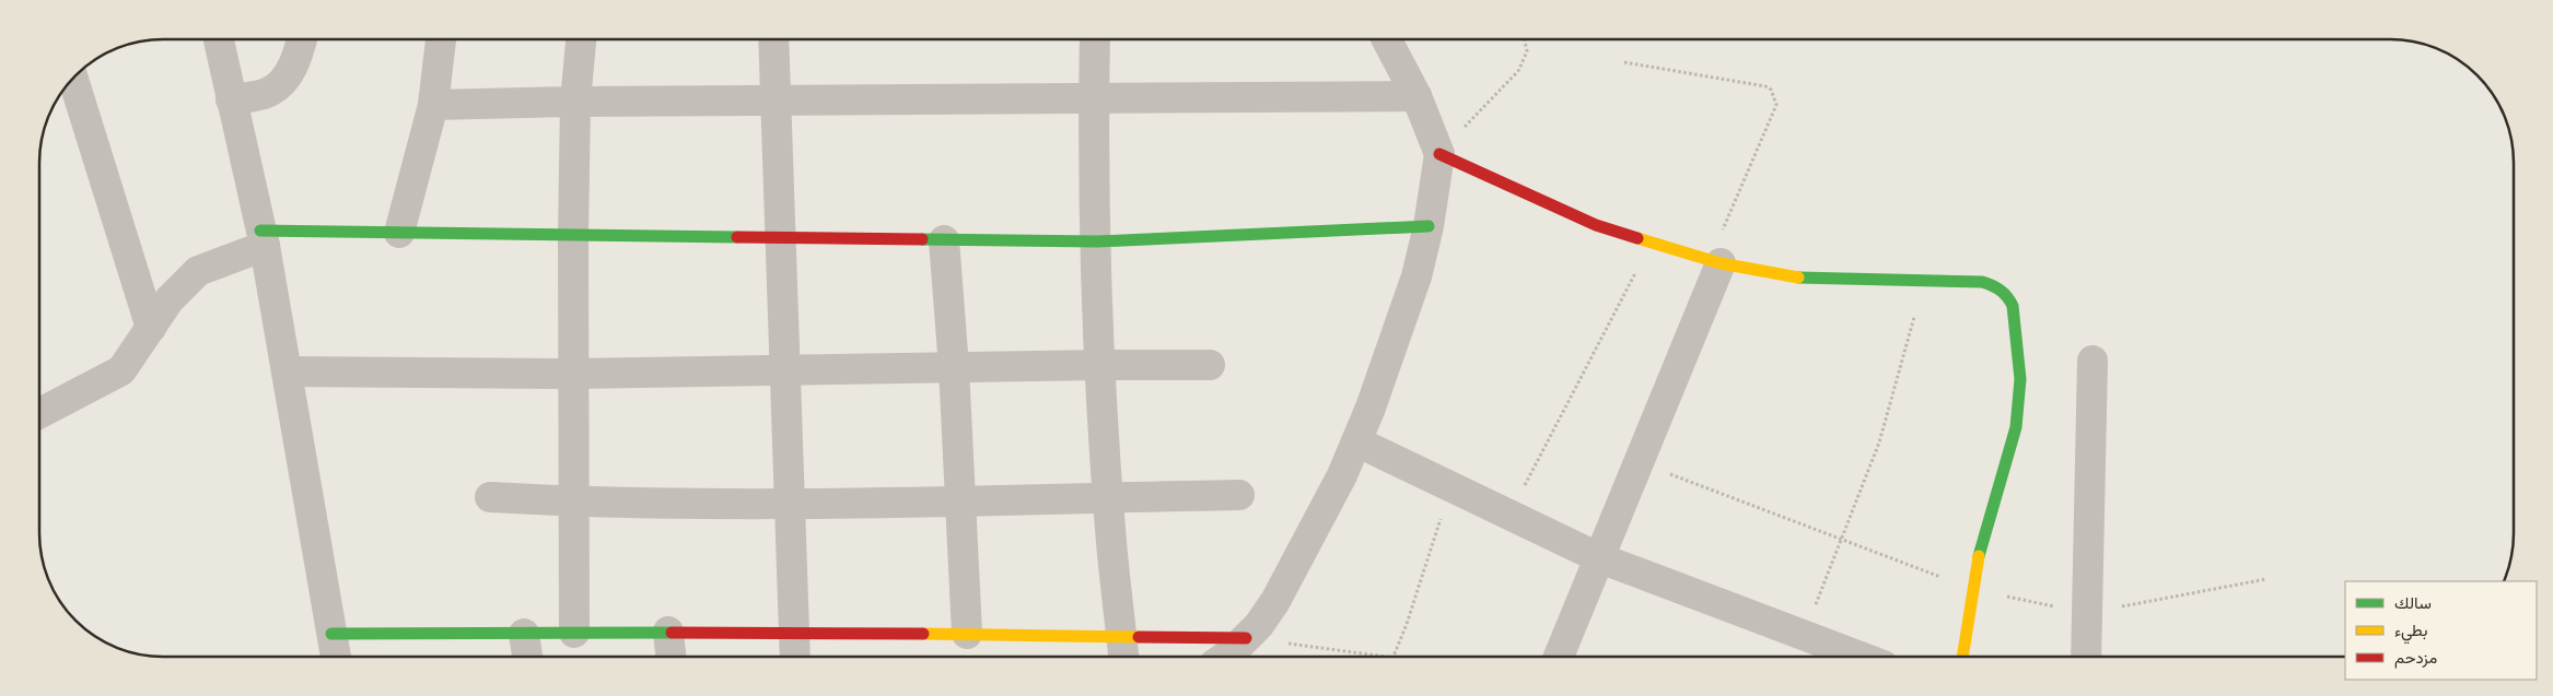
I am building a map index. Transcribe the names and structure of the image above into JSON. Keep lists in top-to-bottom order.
{
  "legend": ["سالك", "بطيء", "مزدحم"]
}
